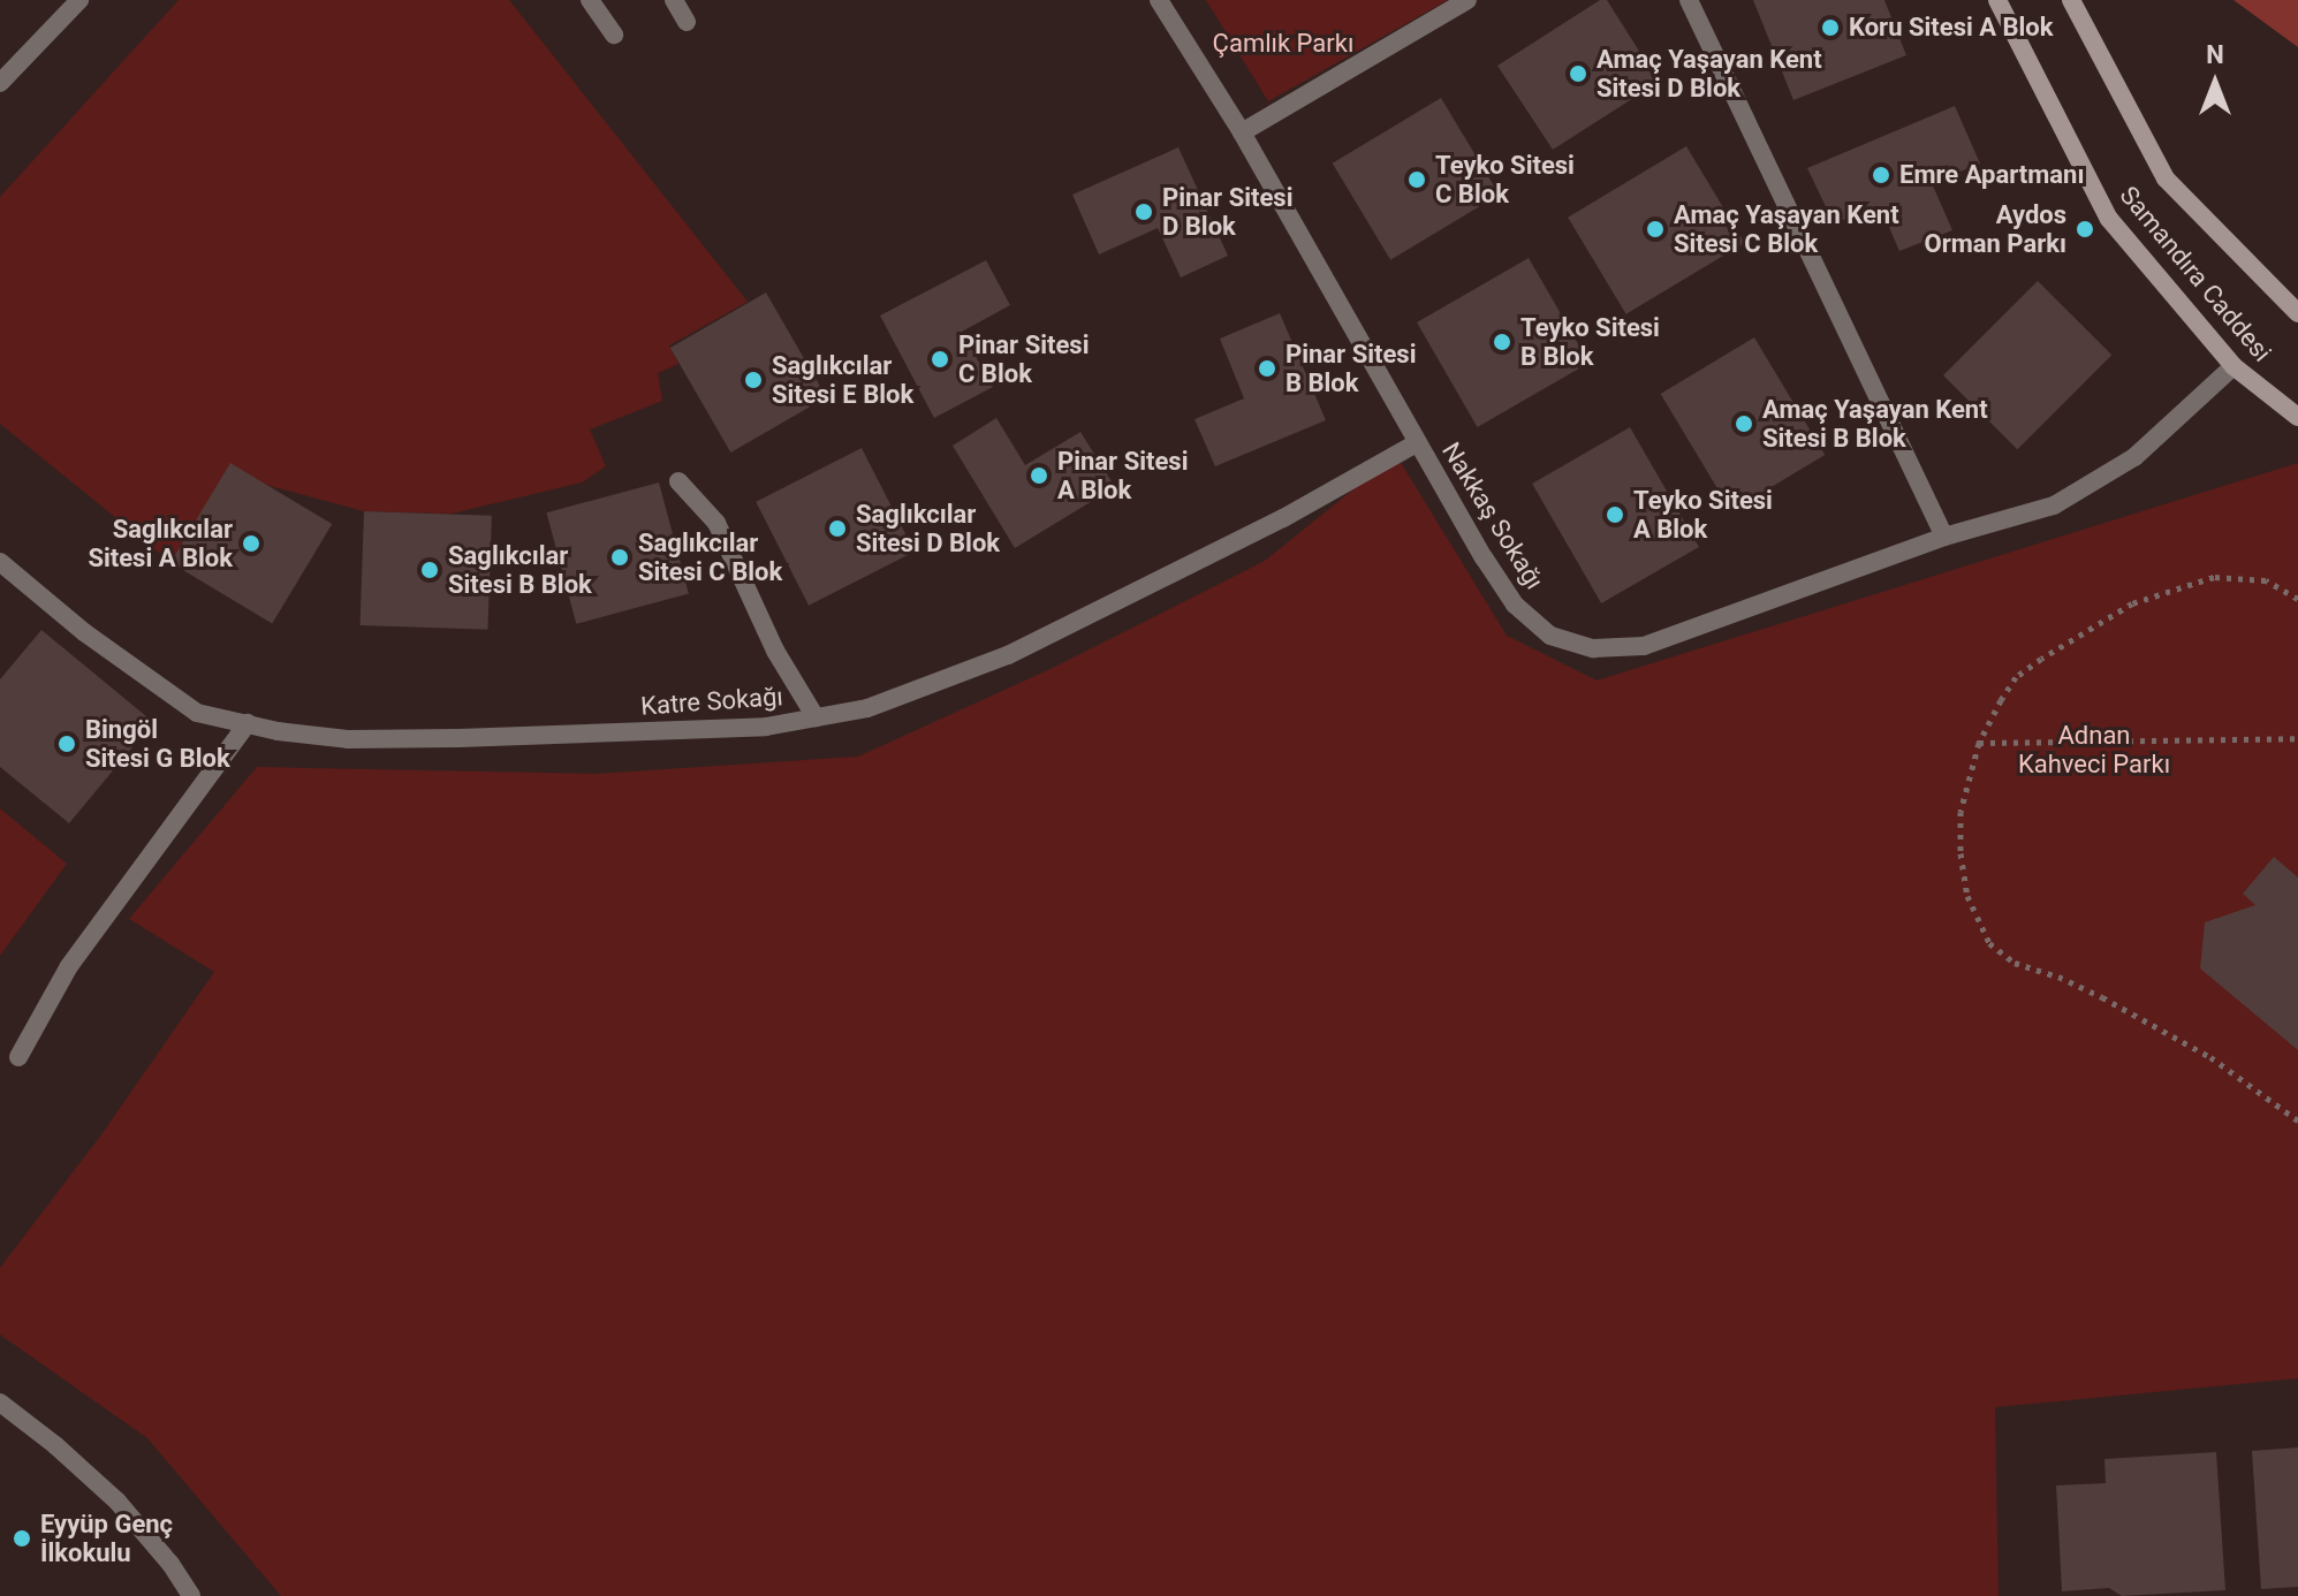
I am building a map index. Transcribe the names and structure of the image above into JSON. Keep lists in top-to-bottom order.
{
  "streets": {
    "main road": ["Samandıra Caddesi"],
    "street": ["Nakkaş Sokağı", "Katre Sokağı"]
  },
  "crossings": [
    ["Samandıra Caddesi", "Nakkaş Sokağı"],
    ["Nakkaş Sokağı", "Katre Sokağı"]
  ],
  "parks": ["Çamlık Parkı", "Adnan Kahveci Parkı"],
  "places": [
    "Koru Sitesi A Blok",
    "Amaç Yaşayan Kent Sitesi D Blok",
    "Emre Apartmanı",
    "Teyko Sitesi C Blok",
    "Pinar Sitesi D Blok",
    "Amaç Yaşayan Kent Sitesi C Blok",
    "Aydos Orman Parkı",
    "Teyko Sitesi B Blok",
    "Pinar Sitesi C Blok",
    "Pinar Sitesi B Blok",
    "Saglıkcılar Sitesi E Blok",
    "Amaç Yaşayan Kent Sitesi B Blok",
    "Pinar Sitesi A Blok",
    "Teyko Sitesi A Blok",
    "Saglıkcılar Sitesi D Blok",
    "Saglıkcılar Sitesi A Blok",
    "Saglıkcılar Sitesi C Blok",
    "Saglıkcılar Sitesi B Blok",
    "Bingöl Sitesi G Blok",
    "Eyyüp Genç İlkokulu"
  ],
  "north": "top"
}
